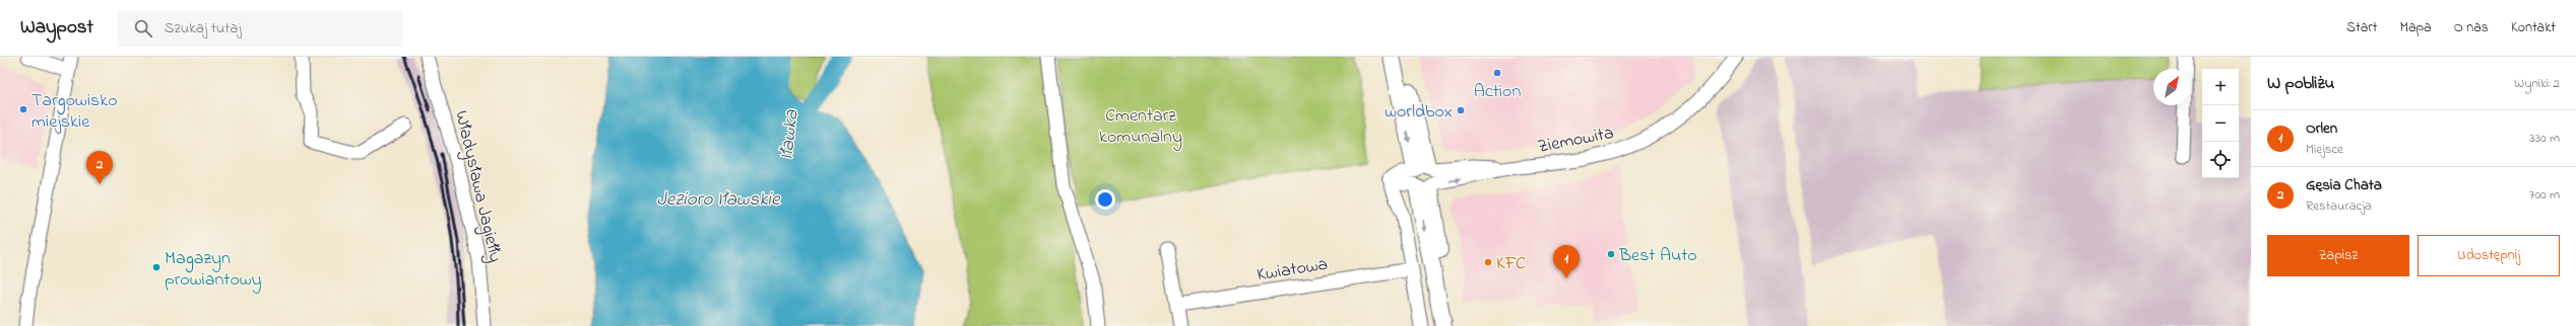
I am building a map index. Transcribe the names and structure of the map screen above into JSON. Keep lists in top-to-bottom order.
{
  "streets": {
    "street": ["Ziemowita", "Władysława Jagiełły", "Kwiatowa"]
  },
  "crossings": [
    ["Ziemowita", "Kwiatowa"]
  ],
  "water": ["Iławka", "Jezioro Iławskie"],
  "parks": ["Cmentarz komunalny"],
  "places": [
    "Action",
    "Targowisko miejskie",
    "worldbox",
    "Best Auto",
    "KFC",
    "Magazyn prowiantowy"
  ],
  "north": "top right",
  "page": {
    "header": "Waypost",
    "search": "Szukaj tutaj",
    "nav": [
      "Start",
      "Mapa",
      "O nas",
      "Kontakt"
    ],
    "heading": ["W pobliżu", "Wyniki: 2"],
    "map_buttons": ["+", "−"],
    "list": [
      {
        "mark": "1",
        "name": "Orlen",
        "note": "Miejsce",
        "value": "330 m"
      },
      {
        "mark": "2",
        "name": "Gęsia Chata",
        "note": "Restauracja",
        "value": "700 m"
      }
    ],
    "pins": ["2", "1"],
    "buttons": ["Zapisz", "Udostępnij"]
  }
}
